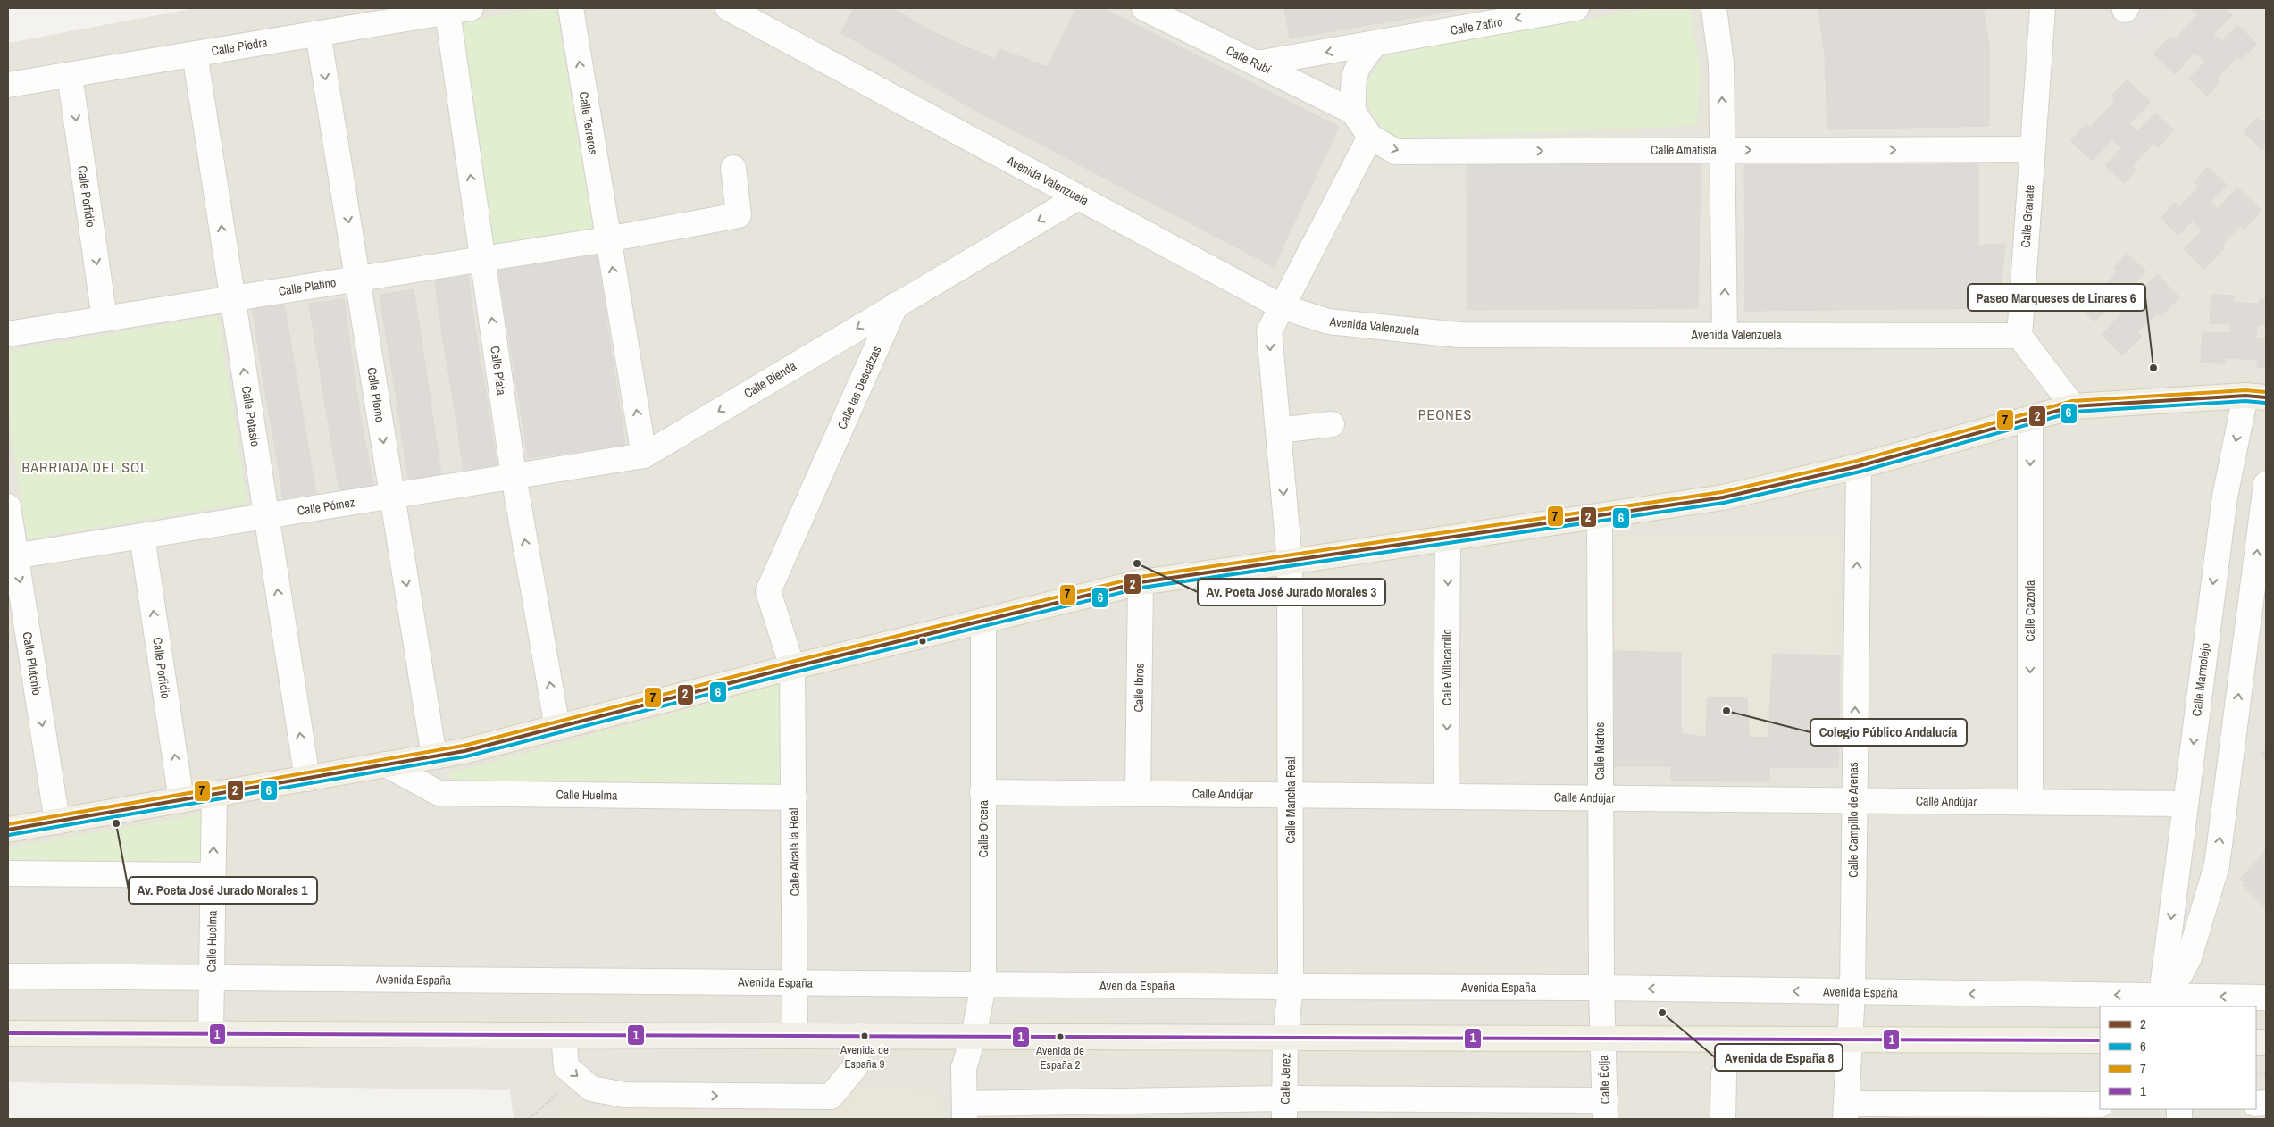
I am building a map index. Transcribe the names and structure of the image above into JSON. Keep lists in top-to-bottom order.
{
  "streets": {
    "street": [
      "Calle Zafiro",
      "Calle Piedra",
      "Calle Rubí",
      "Calle Terreros",
      "Calle Amatista",
      "Avenida Valenzuela",
      "Calle Porfidio",
      "Calle Granate",
      "Calle Platino",
      "Calle Plata",
      "Calle Blenda",
      "Calle las Descalzas",
      "Calle Plomo",
      "Calle Potasio",
      "Calle Pómez",
      "Calle Cazorla",
      "Calle Plutonio",
      "Calle Villacarrillo",
      "Calle Marmolejo",
      "Calle Ibros",
      "Calle Martos",
      "Calle Andújar",
      "Calle Huelma",
      "Calle Mancha Real",
      "Calle Campillo de Arenas",
      "Calle Orcera",
      "Calle Alcalá la Real",
      "Avenida España",
      "Calle Jerez",
      "Calle Écija"
    ]
  },
  "crossings": [
    ["Calle Zafiro", "Calle Rubí"],
    ["Calle Piedra", "Calle Porfidio"],
    ["Calle Piedra", "Calle Plata"],
    ["Calle Piedra", "Calle Plomo"],
    ["Calle Piedra", "Calle Potasio"],
    ["Calle Rubí", "Calle Amatista"],
    ["Calle Terreros", "Calle Platino"],
    ["Calle Terreros", "Calle Blenda"],
    ["Calle Terreros", "Calle Pómez"],
    ["Calle Amatista", "Calle Granate"],
    ["Calle Amatista", "Calle Mancha Real"],
    ["Avenida Valenzuela", "Calle Granate"],
    ["Avenida Valenzuela", "Calle Mancha Real"],
    ["Calle Porfidio", "Calle Platino"],
    ["Calle Porfidio", "Calle Pómez"],
    ["Calle Platino", "Calle Plata"],
    ["Calle Platino", "Calle Plomo"],
    ["Calle Platino", "Calle Potasio"],
    ["Calle Plata", "Calle Pómez"],
    ["Calle Blenda", "Calle las Descalzas"],
    ["Calle Blenda", "Calle Pómez"],
    ["Calle las Descalzas", "Calle Alcalá la Real"],
    ["Calle Plomo", "Calle Pómez"],
    ["Calle Potasio", "Calle Pómez"],
    ["Calle Pómez", "Calle Plutonio"],
    ["Calle Cazorla", "Calle Andújar"],
    ["Calle Villacarrillo", "Calle Andújar"],
    ["Calle Marmolejo", "Calle Andújar"],
    ["Calle Marmolejo", "Avenida España"],
    ["Calle Ibros", "Calle Andújar"],
    ["Calle Martos", "Calle Andújar"],
    ["Calle Martos", "Avenida España"],
    ["Calle Martos", "Calle Écija"],
    ["Calle Andújar", "Calle Mancha Real"],
    ["Calle Andújar", "Calle Campillo de Arenas"],
    ["Calle Andújar", "Calle Orcera"],
    ["Calle Huelma", "Calle Alcalá la Real"],
    ["Calle Huelma", "Avenida España"],
    ["Calle Mancha Real", "Avenida España"],
    ["Calle Mancha Real", "Calle Jerez"],
    ["Calle Campillo de Arenas", "Avenida España"],
    ["Calle Orcera", "Avenida España"],
    ["Calle Alcalá la Real", "Avenida España"]
  ],
  "one_way": [
    "Calle Zafiro",
    "Calle Terreros",
    "Calle Amatista",
    "Calle Plata",
    "Calle Blenda",
    "Calle Plomo",
    "Calle Potasio",
    "Calle Plutonio",
    "Calle Villacarrillo",
    "Calle Campillo de Arenas"
  ],
  "districts": ["PEONES", "BARRIADA DEL SOL"],
  "places": [
    "Paseo Marqueses de Linares 6",
    "Av. Poeta José Jurado Morales 3",
    "Colegio Público Andalucía",
    "Av. Poeta José Jurado Morales 1",
    "Avenida de España 8",
    "Avenida de España 9",
    "Avenida de España 2"
  ],
  "lines": [
    "transit line 7",
    "transit line 2",
    "transit line 6",
    "transit line 1"
  ],
  "legend": [
    "2",
    "6",
    "7",
    "1"
  ]
}
